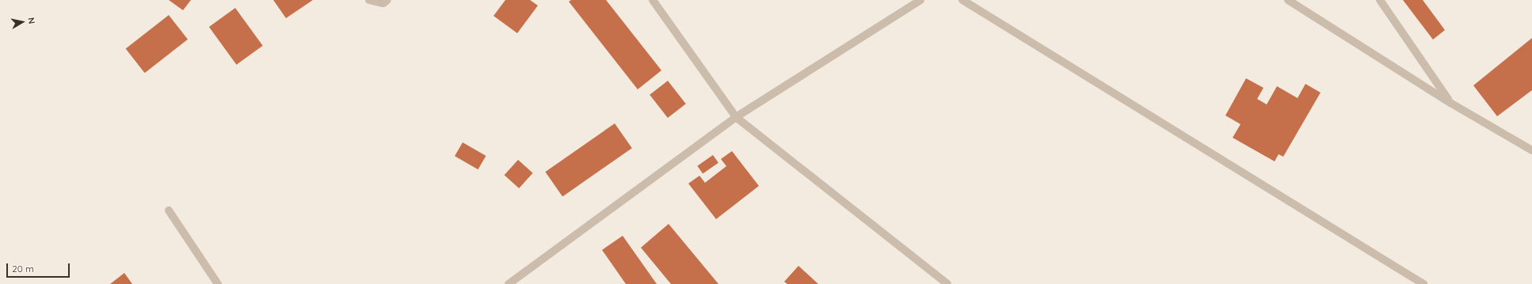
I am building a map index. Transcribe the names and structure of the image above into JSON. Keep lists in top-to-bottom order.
{
  "scale_bar": "20 m",
  "north": "right"
}
